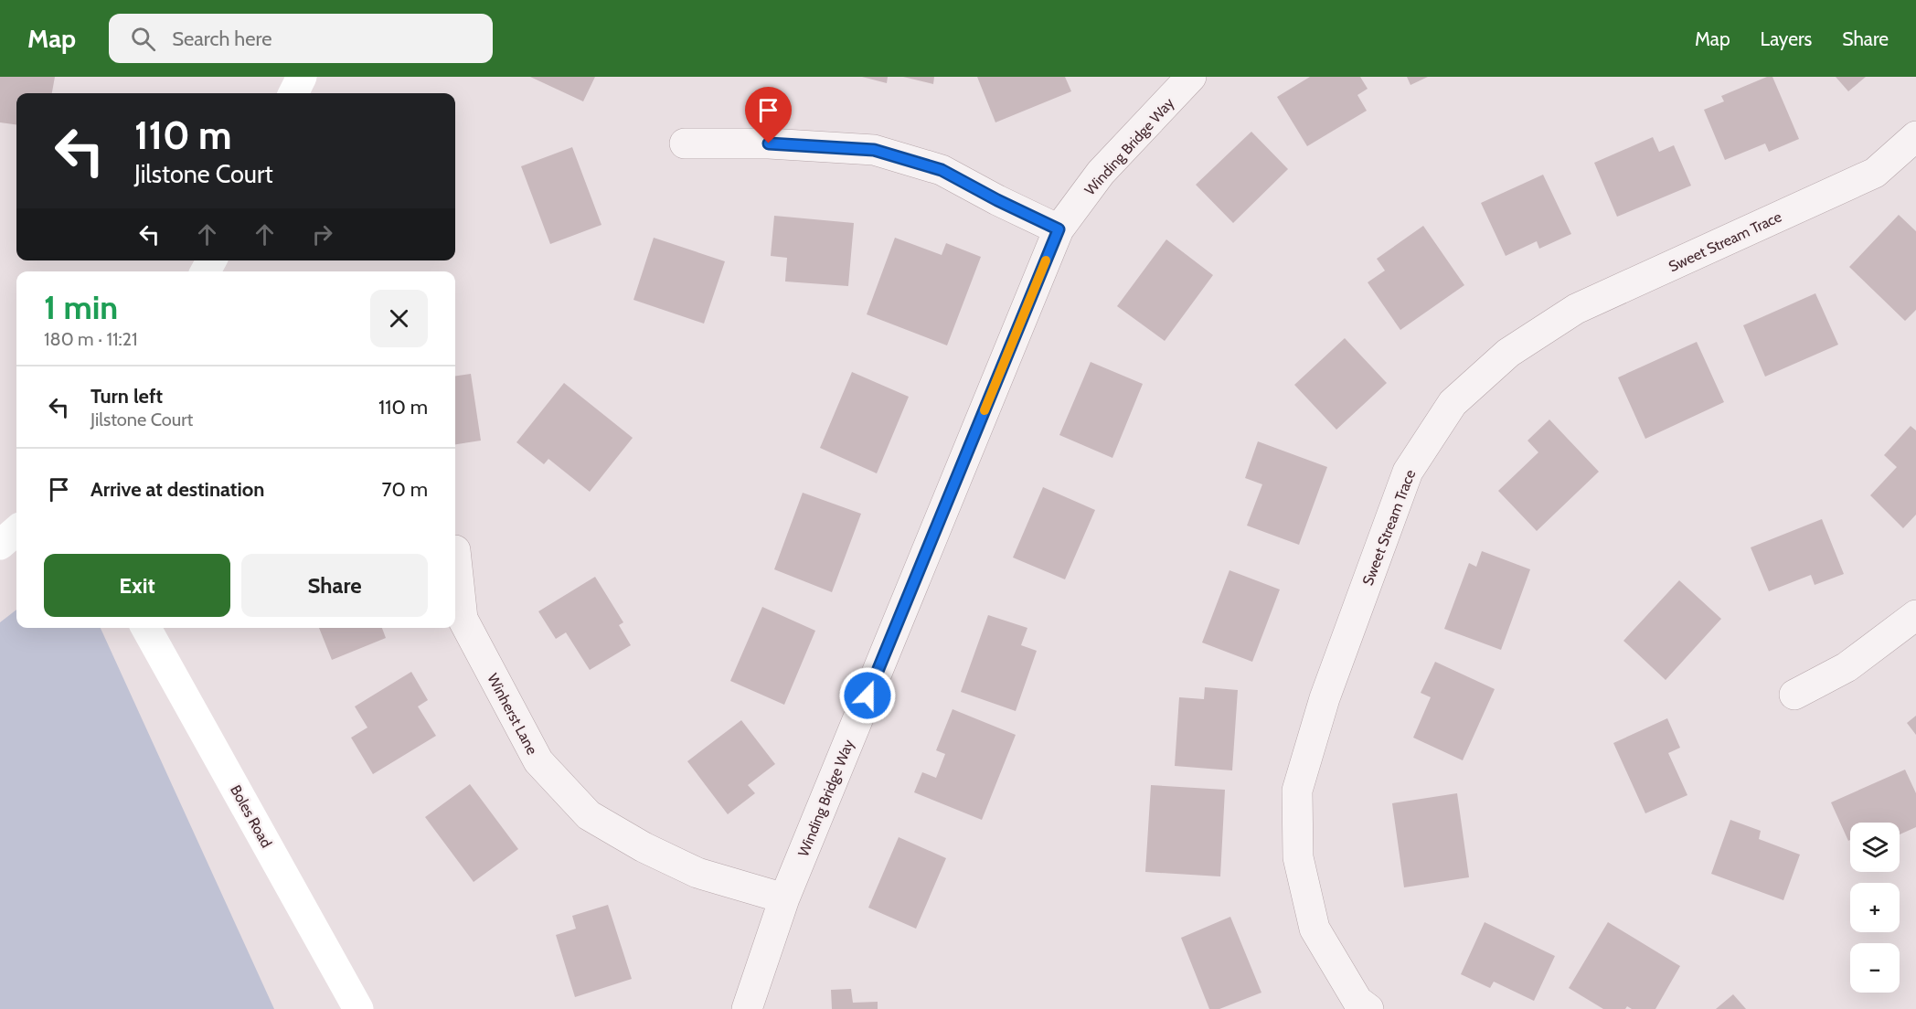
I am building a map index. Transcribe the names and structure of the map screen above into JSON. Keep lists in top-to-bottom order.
{
  "streets": {
    "street": [
      "Winding Bridge Way",
      "Sweet Stream Trace",
      "Winherst Lane",
      "Boles Road"
    ]
  },
  "crossings": [
    ["Winding Bridge Way", "Winherst Lane"]
  ],
  "page": {
    "header": "Map",
    "search": "Search here",
    "nav": ["Map", "Layers", "Share"],
    "turn": ["110 m", "Jilstone Court"],
    "heading": ["1 min", "180 m · 11:21"],
    "list": [
      {
        "name": "Turn left",
        "note": "Jilstone Court",
        "value": "110 m"
      },
      {
        "name": "Arrive at destination",
        "value": "70 m"
      }
    ],
    "buttons": ["Exit", "Share"],
    "map_buttons": ["+", "−"]
  }
}
